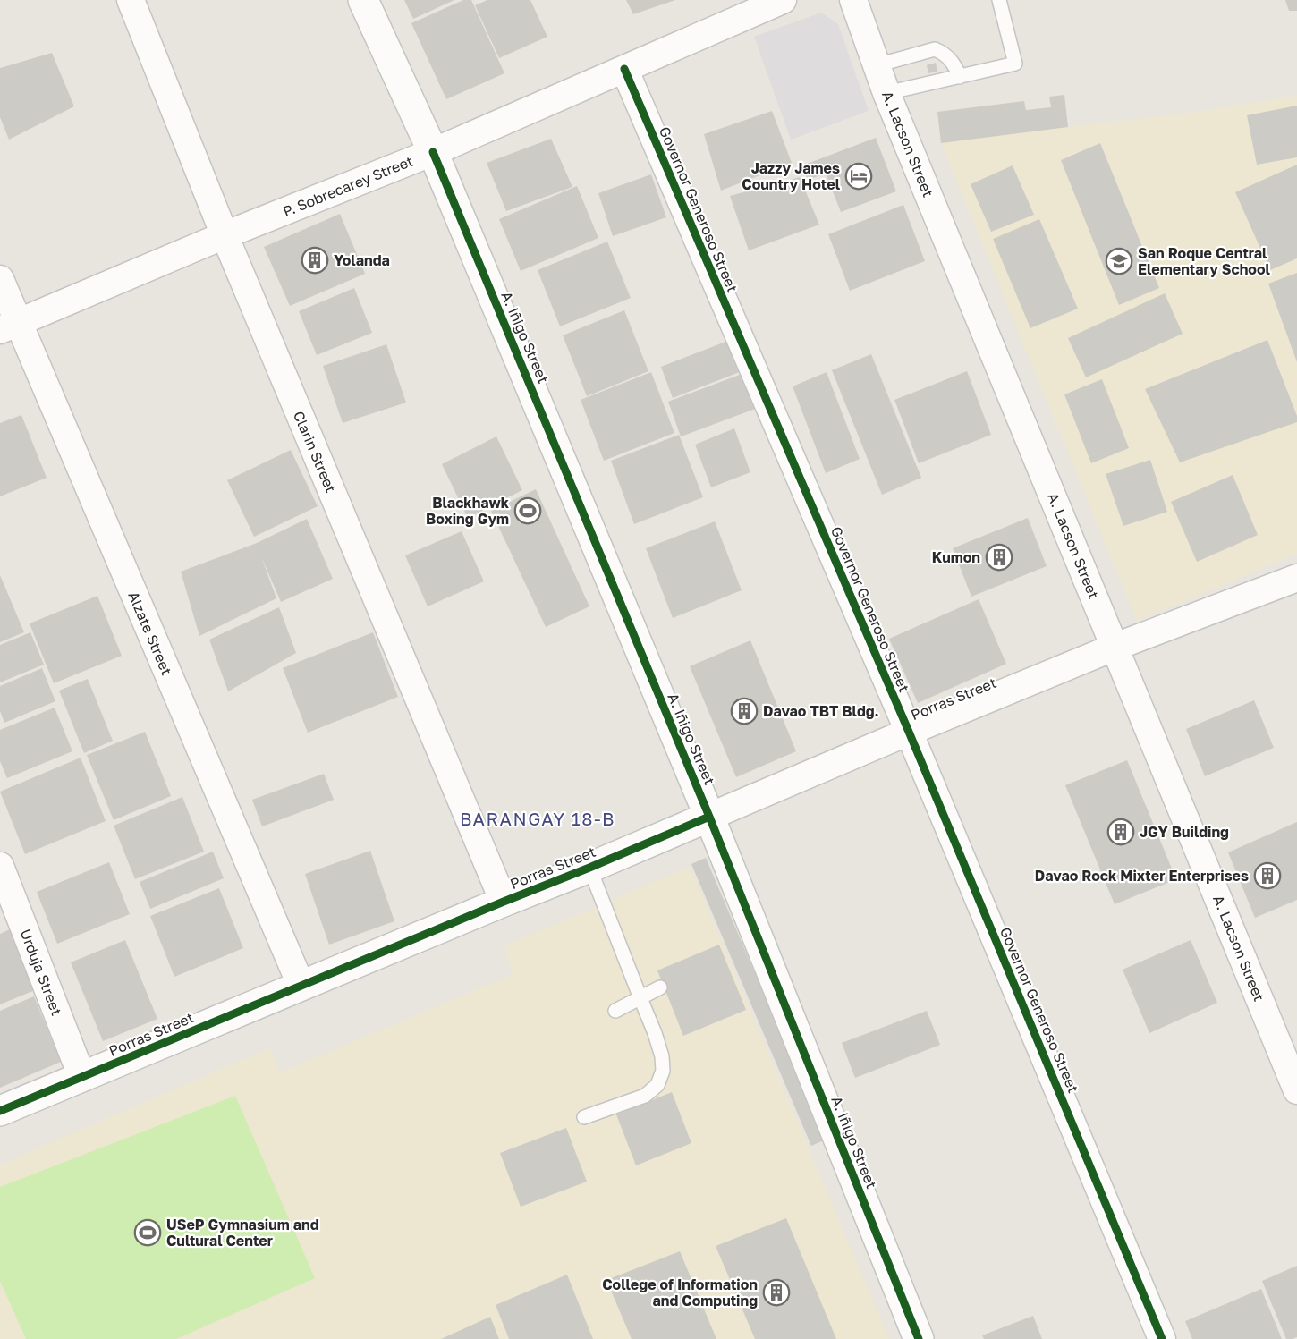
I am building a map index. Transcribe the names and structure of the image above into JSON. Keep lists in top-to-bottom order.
{
  "streets": {
    "street": [
      "A. Lacson Street",
      "P. Sobrecarey Street",
      "Governor Generoso Street",
      "A. Iñigo Street",
      "Clarin Street",
      "Alzate Street",
      "Porras Street",
      "Urduja Street"
    ]
  },
  "crossings": [
    ["A. Lacson Street", "Porras Street"],
    ["P. Sobrecarey Street", "Governor Generoso Street"],
    ["P. Sobrecarey Street", "A. Iñigo Street"],
    ["P. Sobrecarey Street", "Clarin Street"],
    ["P. Sobrecarey Street", "Alzate Street"],
    ["Governor Generoso Street", "Porras Street"],
    ["A. Iñigo Street", "Porras Street"],
    ["Clarin Street", "Porras Street"],
    ["Alzate Street", "Porras Street"],
    ["Porras Street", "Urduja Street"]
  ],
  "districts": ["BARANGAY 18-B"],
  "places": {
    "hotel": ["Jazzy James Country Hotel"],
    "building": [
      "Yolanda",
      "Kumon",
      "Davao TBT Bldg.",
      "JGY Building",
      "Davao Rock Mixter Enterprises",
      "College of Information and Computing"
    ],
    "school or university": ["San Roque Central Elementary School"],
    "sports": ["Blackhawk Boxing Gym", "USeP Gymnasium and Cultural Center"]
  }
}
